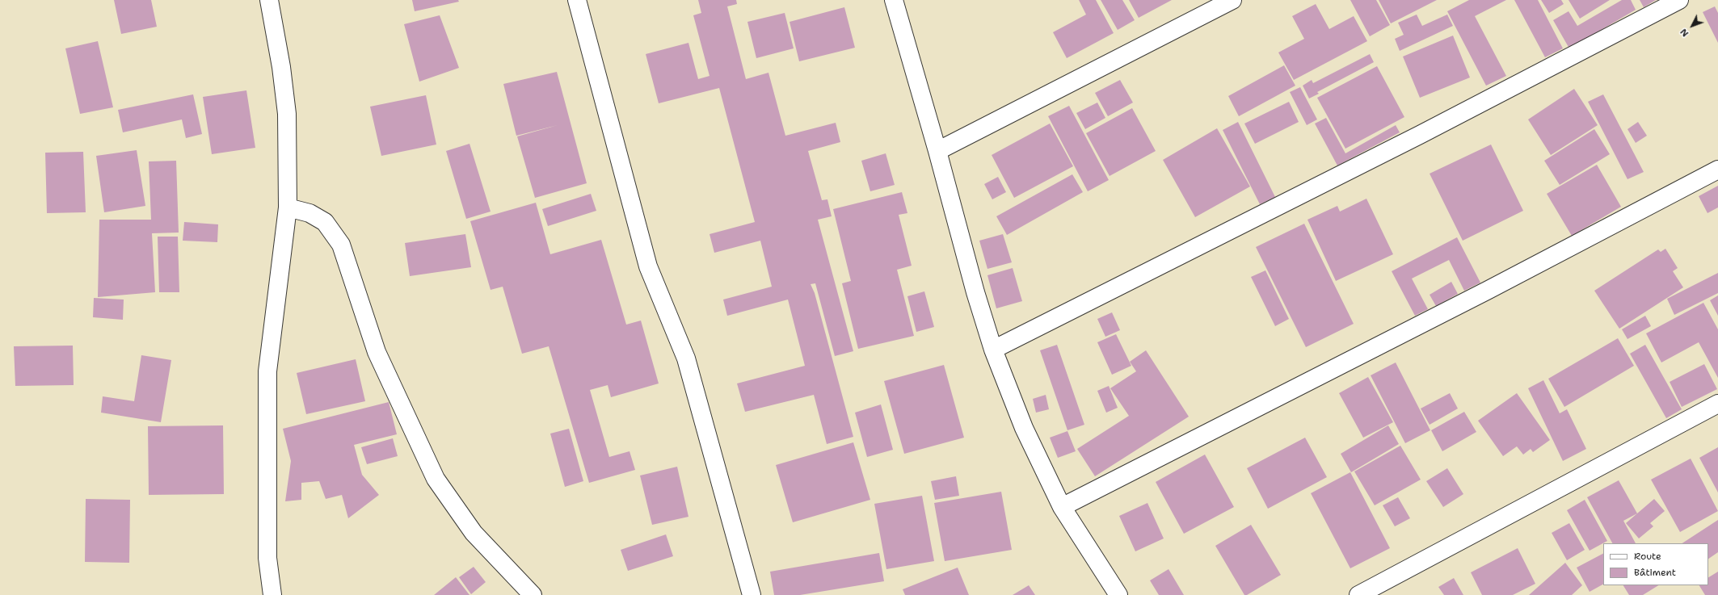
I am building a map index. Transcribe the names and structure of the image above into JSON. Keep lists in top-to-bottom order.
{
  "legend": ["Route", "Bâtiment"],
  "north": "bottom left"
}
